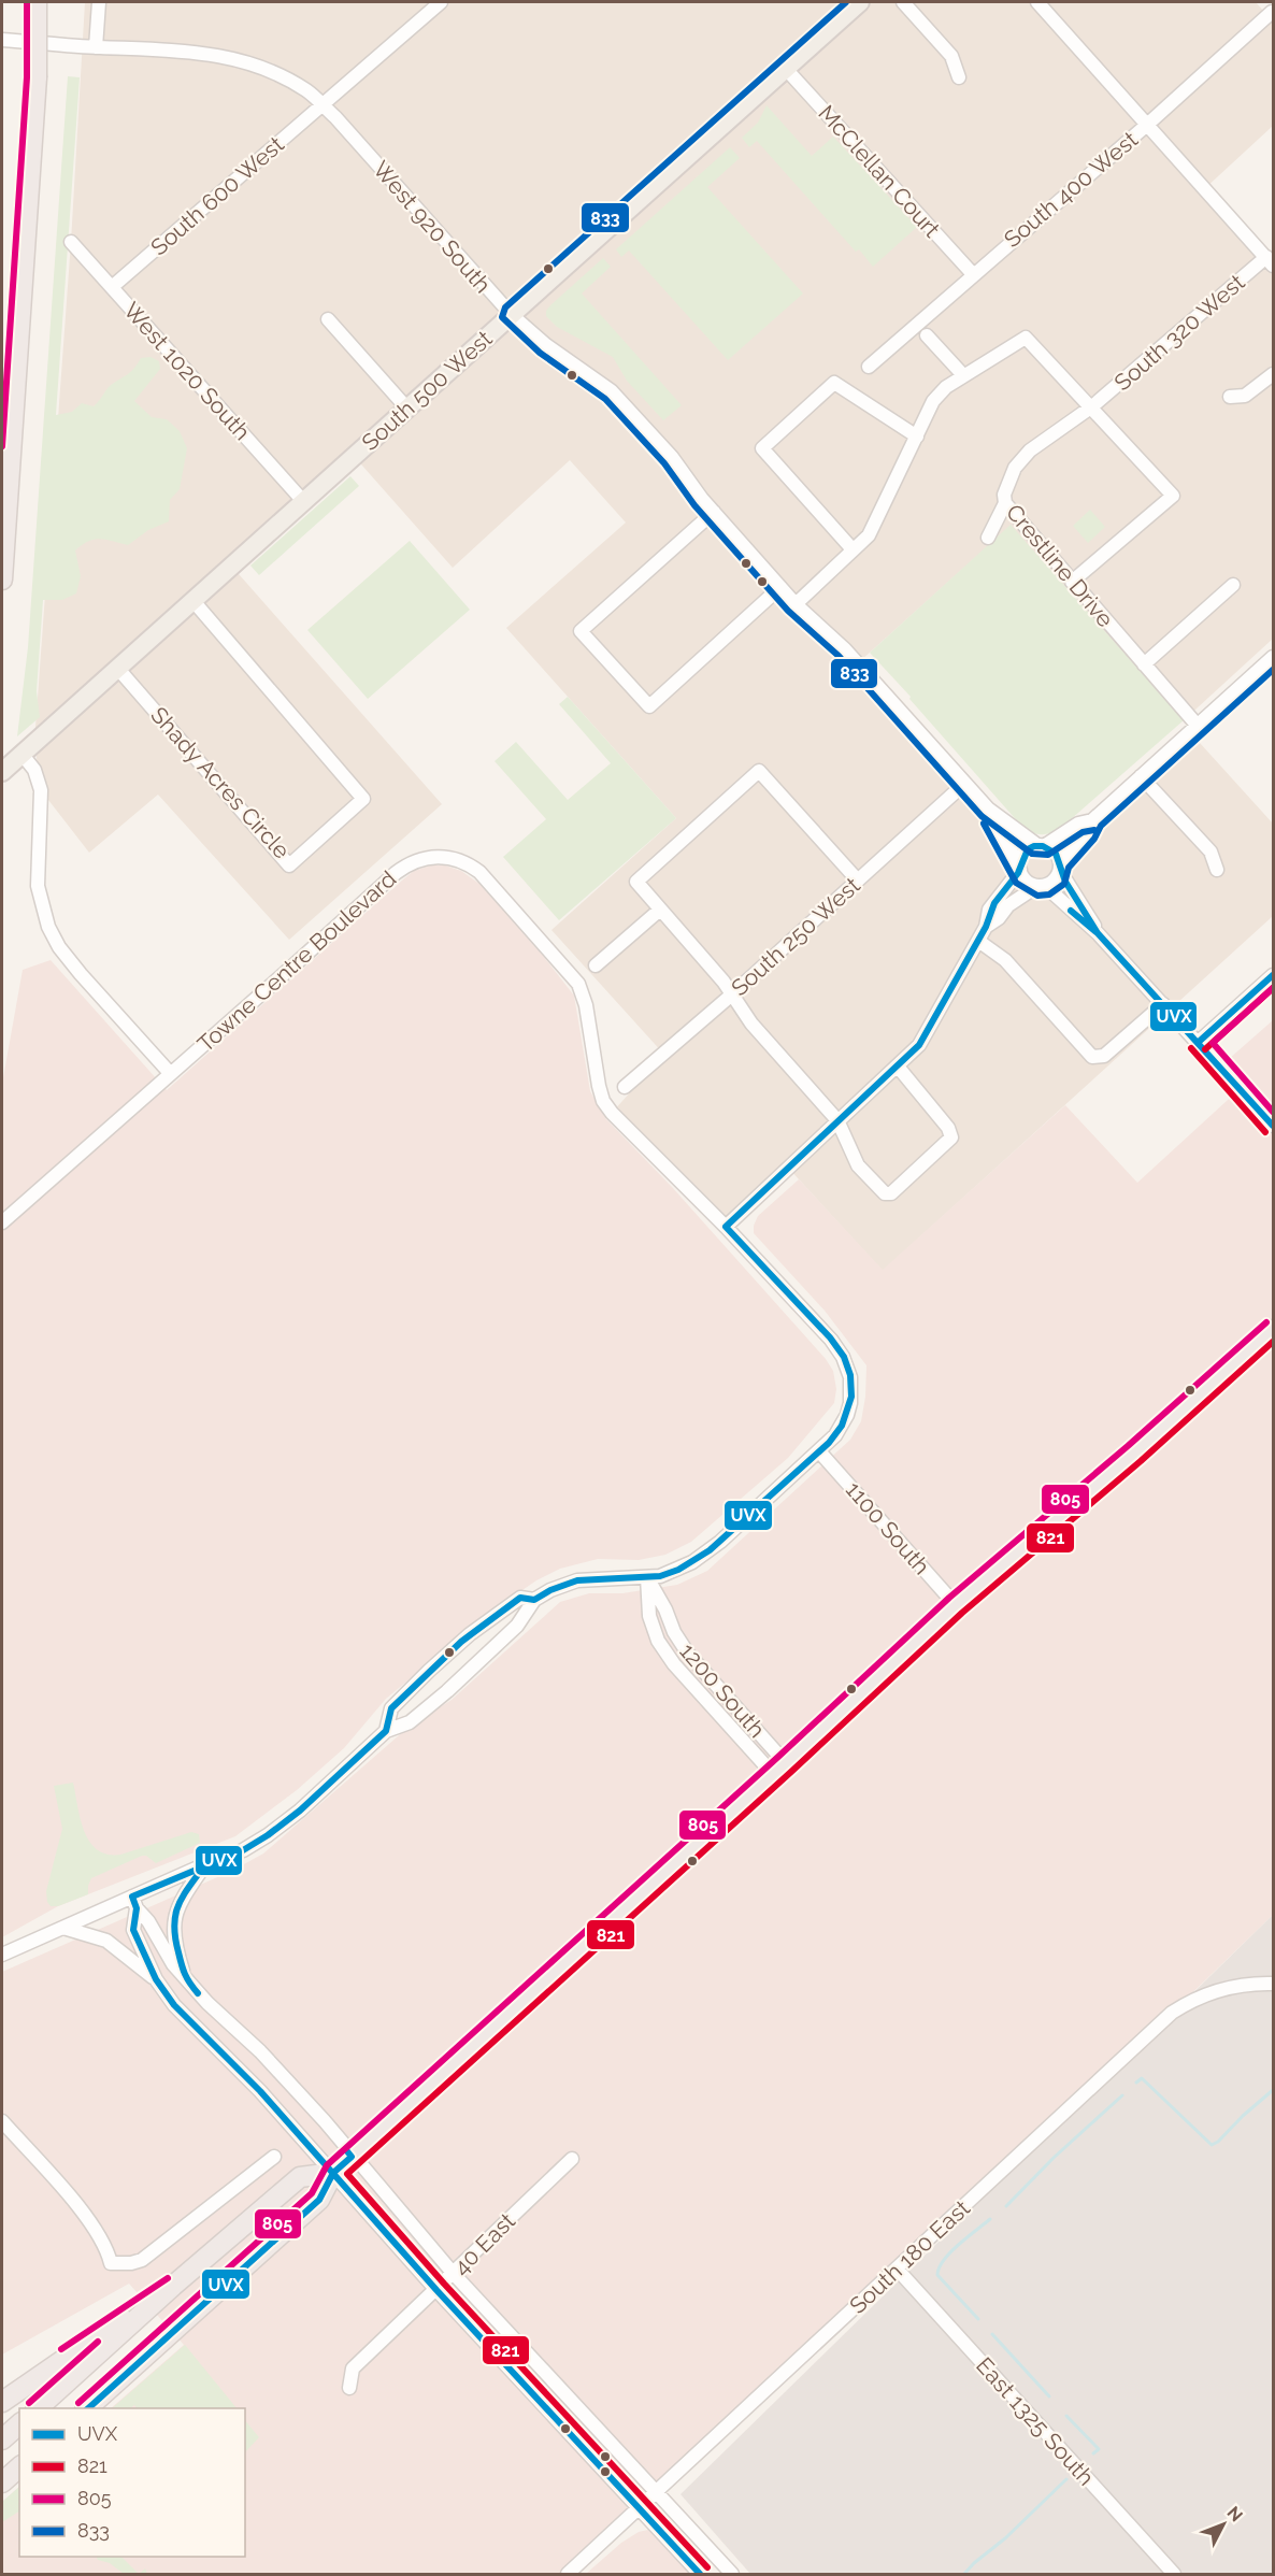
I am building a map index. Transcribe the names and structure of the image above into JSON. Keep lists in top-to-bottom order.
{
  "streets": {
    "main road": ["South 500 West"],
    "street": [
      "McClellan Court",
      "South 400 West",
      "South 600 West",
      "West 920 South",
      "South 320 West",
      "West 1020 South",
      "Crestline Drive",
      "Shady Acres Circle",
      "South 250 West",
      "Towne Centre Boulevard",
      "1100 South",
      "1200 South",
      "40 East",
      "South 180 East",
      "East 1325 South"
    ]
  },
  "crossings": [
    ["McClellan Court", "South 400 West"],
    ["McClellan Court", "South 500 West"],
    ["South 600 West", "West 920 South"],
    ["South 600 West", "West 1020 South"],
    ["West 920 South", "South 500 West"],
    ["West 920 South", "South 250 West"],
    ["South 320 West", "Crestline Drive"],
    ["West 1020 South", "South 500 West"],
    ["South 500 West", "Shady Acres Circle"],
    ["Towne Centre Boulevard", "1100 South"],
    ["Towne Centre Boulevard", "1200 South"],
    ["South 180 East", "East 1325 South"]
  ],
  "lines": [
    "transit line 805",
    "transit line 833",
    "transit line UVX",
    "transit line 821"
  ],
  "legend": [
    "UVX",
    "821",
    "805",
    "833"
  ],
  "north": "top right"
}
